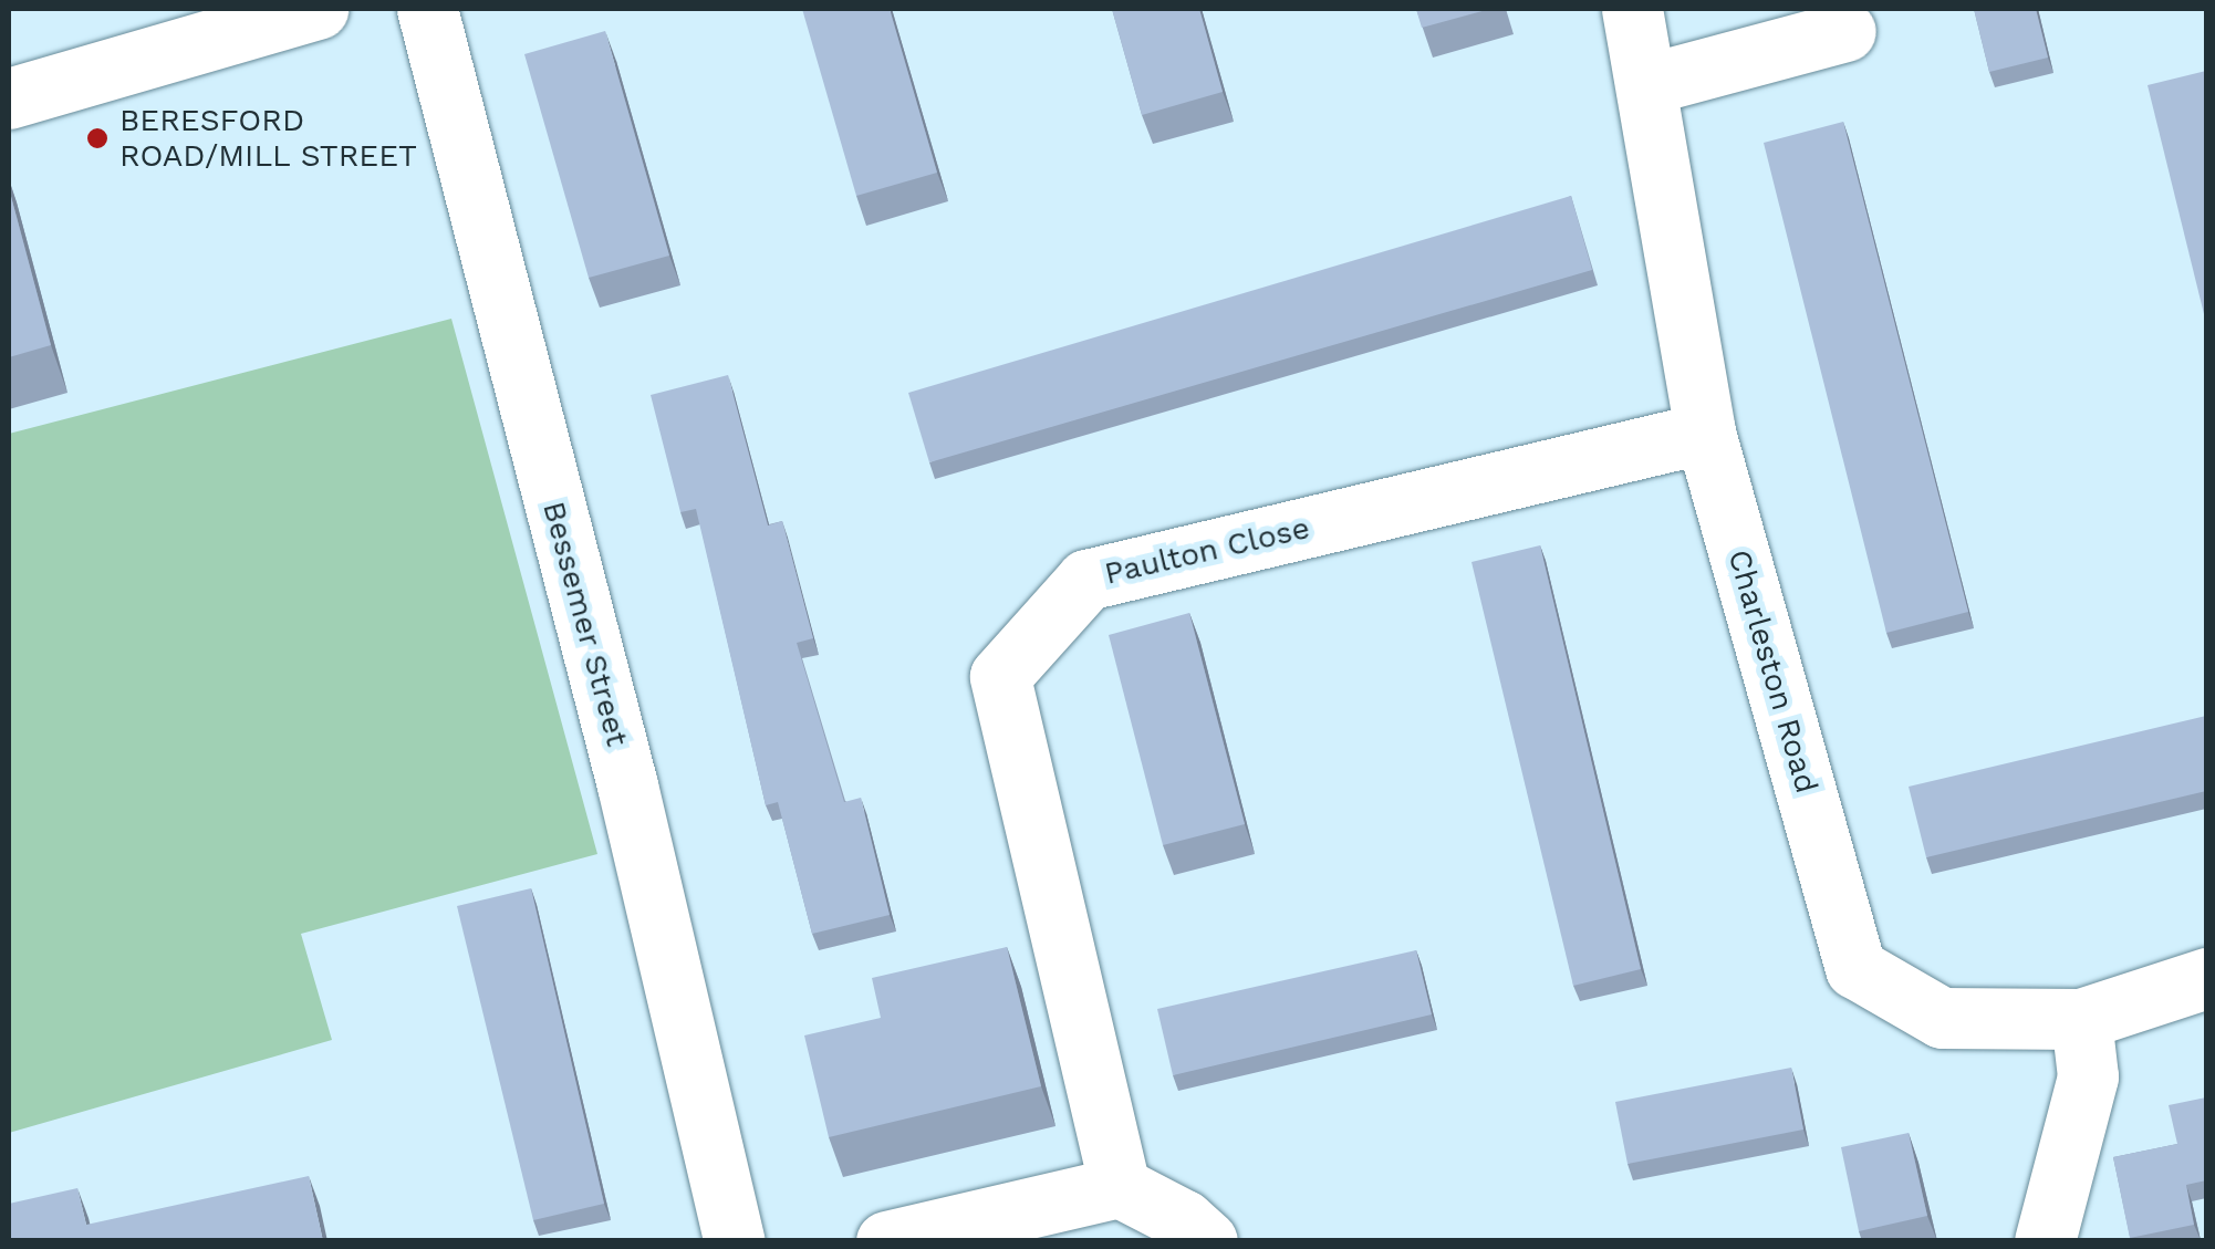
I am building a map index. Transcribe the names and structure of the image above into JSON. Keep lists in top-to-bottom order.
{
  "streets": {
    "street": ["Paulton Close", "Bessemer Street", "Charleston Road"]
  },
  "crossings": [
    ["Paulton Close", "Charleston Road"]
  ],
  "places": ["BERESFORD ROAD/MILL STREET"]
}
